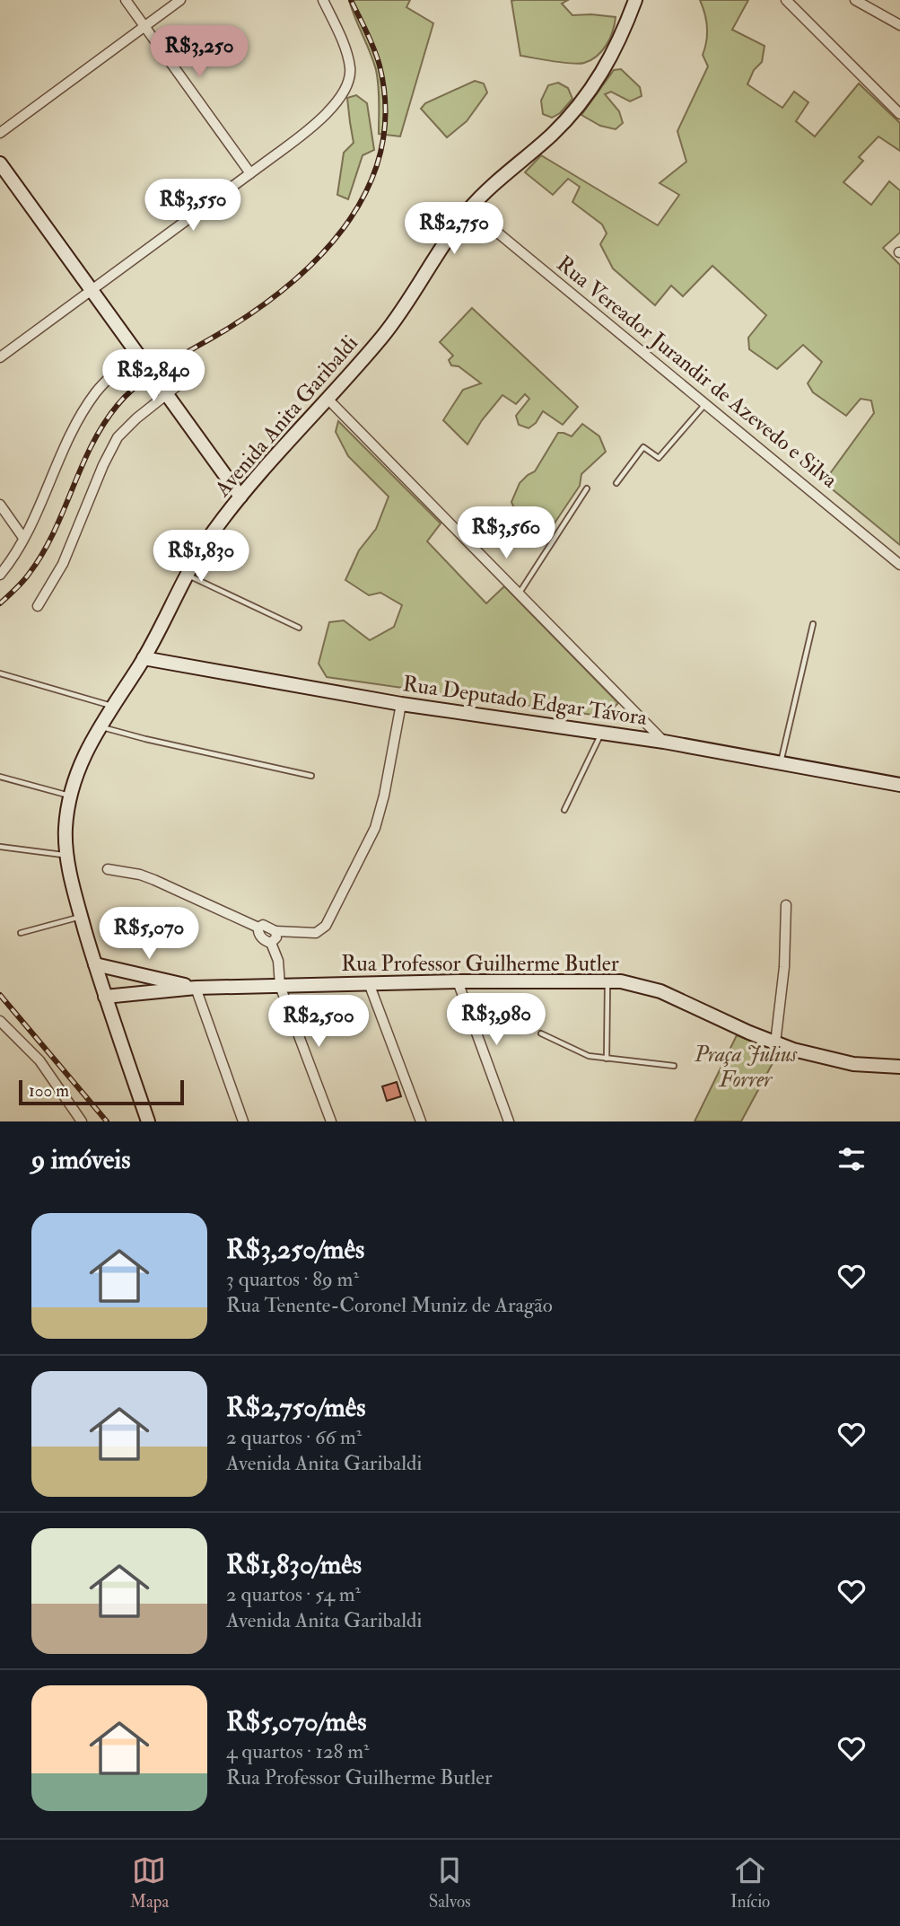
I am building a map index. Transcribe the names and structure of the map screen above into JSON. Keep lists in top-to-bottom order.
{
  "streets": {
    "main road": ["Avenida Anita Garibaldi", "Rua Deputado Edgar Távora", "Rua Professor Guilherme Butler"],
    "street": ["Rua Vereador Jurandir de Azevedo e Silva"]
  },
  "crossings": [
    ["Rua Vereador Jurandir de Azevedo e Silva", "Avenida Anita Garibaldi"],
    ["Avenida Anita Garibaldi", "Rua Deputado Edgar Távora"],
    ["Avenida Anita Garibaldi", "Rua Professor Guilherme Butler"]
  ],
  "parks": ["Praça Julius Forrer"],
  "scale_bar": "100 m",
  "page": {
    "price": [
      "R$3,250",
      "R$3,550",
      "R$2,750",
      "R$2,840",
      "R$3,560",
      "R$1,830",
      "R$5,070",
      "R$3,980",
      "R$2,500"
    ],
    "scale": "100 m",
    "heading": "9 imóveis",
    "list": [
      {
        "name": "R$3,250/mês",
        "note": "3 quartos · 89 m² · Rua Tenente-Coronel Muniz de Aragão"
      },
      {
        "name": "R$2,750/mês",
        "note": "2 quartos · 66 m² · Avenida Anita Garibaldi"
      },
      {
        "name": "R$1,830/mês",
        "note": "2 quartos · 54 m² · Avenida Anita Garibaldi"
      },
      {
        "name": "R$5,070/mês",
        "note": "4 quartos · 128 m² · Rua Professor Guilherme Butler"
      }
    ],
    "tabs": ["Mapa", "Salvos", "Início"]
  }
}
